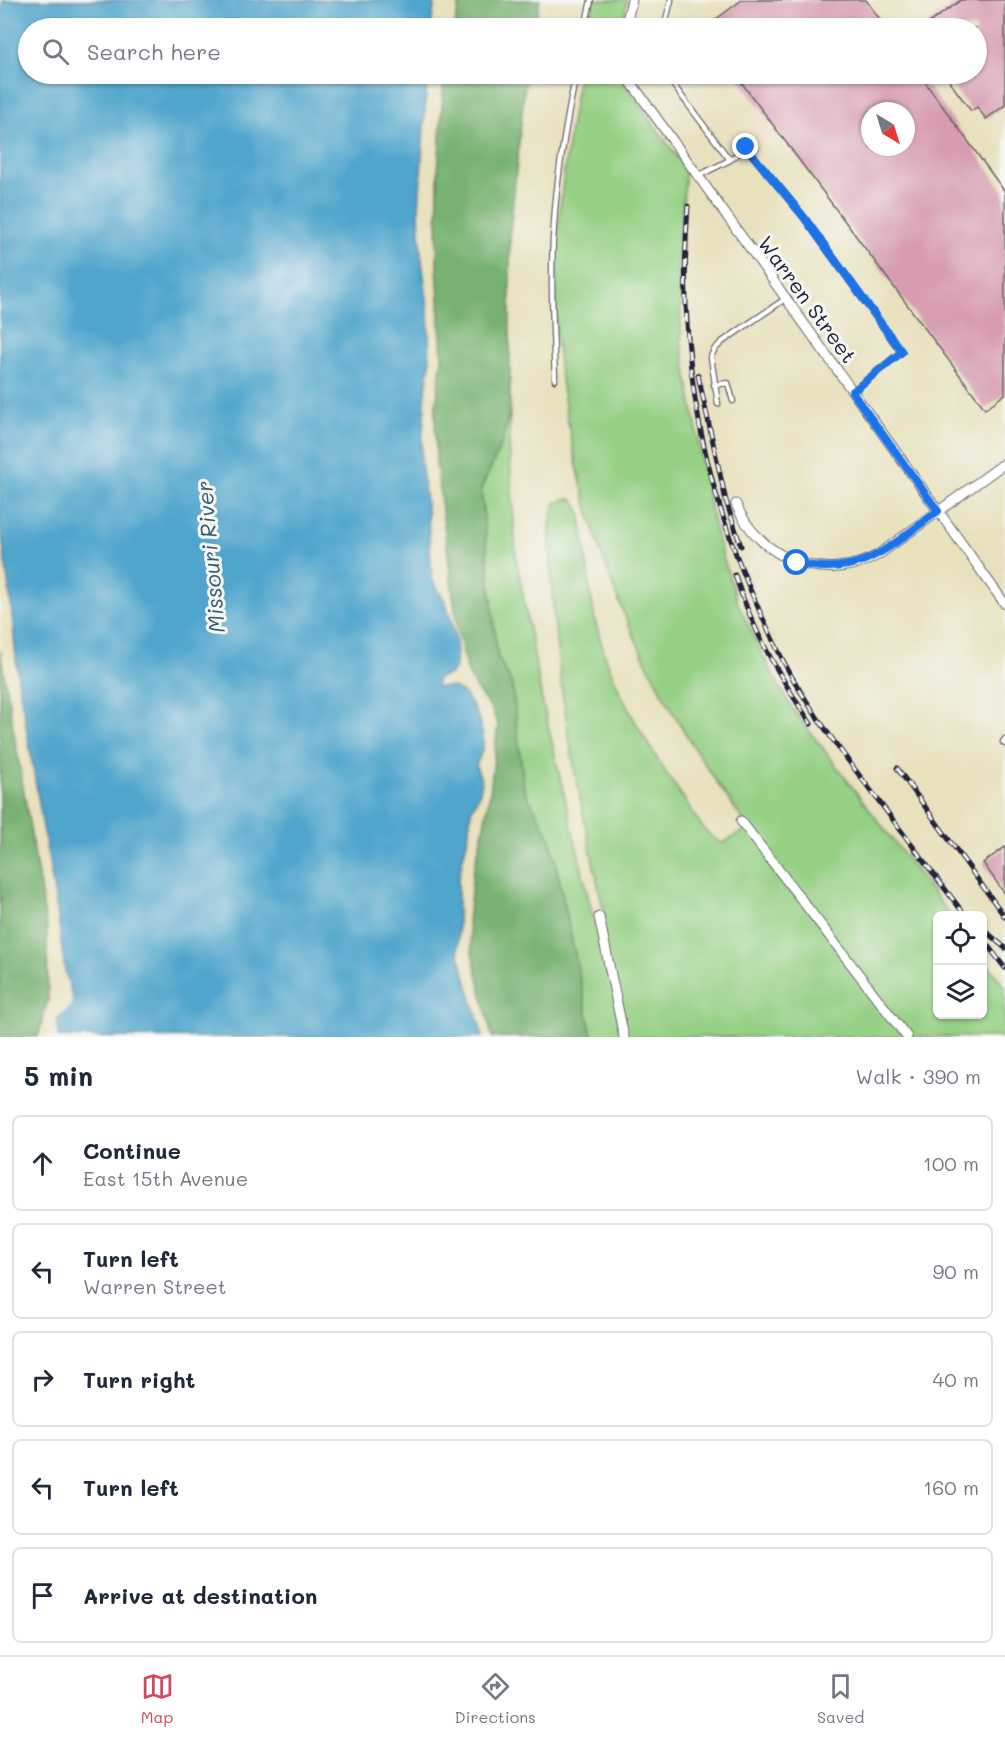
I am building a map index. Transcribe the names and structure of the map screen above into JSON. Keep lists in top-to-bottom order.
{
  "streets": {
    "street": ["Warren Street"]
  },
  "water": ["Missouri River"],
  "north": "bottom right",
  "page": {
    "search": "Search here",
    "heading": ["5 min", "Walk · 390 m"],
    "list": [
      ["Continue", "East 15th Avenue", "100 m"],
      ["Turn left", "Warren Street", "90 m"],
      ["Turn right", "40 m"],
      ["Turn left", "160 m"],
      "Arrive at destination"
    ],
    "nav": ["Map", "Directions", "Saved"]
  }
}
